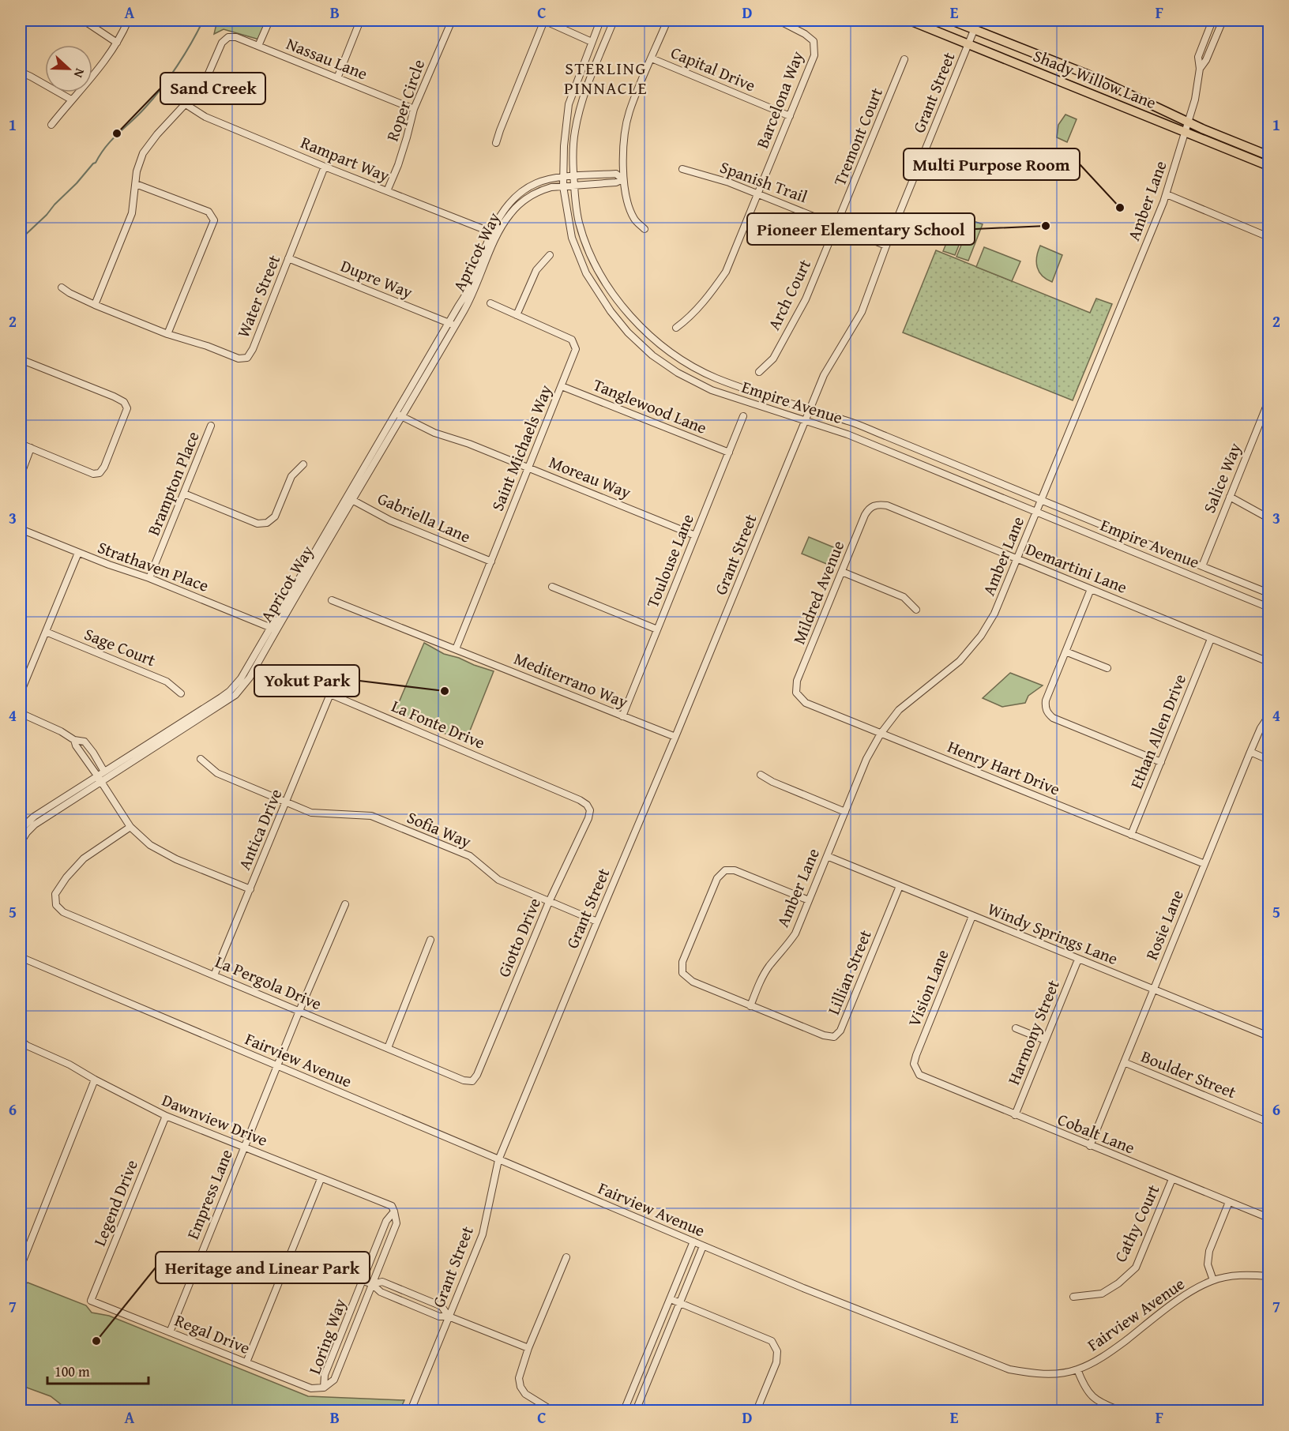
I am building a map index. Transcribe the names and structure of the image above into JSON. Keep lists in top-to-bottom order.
{
  "streets": {
    "main road": ["Shady Willow Lane"],
    "street": [
      "Nassau Lane",
      "Capital Drive",
      "Grant Street",
      "Barcelona Way",
      "Roper Circle",
      "Tremont Court",
      "Rampart Way",
      "Spanish Trail",
      "Amber Lane",
      "Apricot Way",
      "Dupre Way",
      "Arch Court",
      "Water Street",
      "Empire Avenue",
      "Tanglewood Lane",
      "Saint Michaels Way",
      "Moreau Way",
      "Salice Way",
      "Brampton Place",
      "Gabriella Lane",
      "Toulouse Lane",
      "Strathaven Place",
      "Demartini Lane",
      "Mildred Avenue",
      "Sage Court",
      "Mediterrano Way",
      "La Fonte Drive",
      "Ethan Allen Drive",
      "Henry Hart Drive",
      "Antica Drive",
      "Sofia Way",
      "Rosie Lane",
      "Windy Springs Lane",
      "Giotto Drive",
      "Lillian Street",
      "La Pergola Drive",
      "Vision Lane",
      "Harmony Street",
      "Fairview Avenue",
      "Boulder Street",
      "Dawnview Drive",
      "Cobalt Lane",
      "Empress Lane",
      "Legend Drive",
      "Cathy Court",
      "Regal Drive",
      "Loring Way"
    ]
  },
  "crossings": [
    ["Nassau Lane", "Roper Circle"],
    ["Nassau Lane", "Rampart Way"],
    ["Capital Drive", "Barcelona Way"],
    ["Shady Willow Lane", "Grant Street"],
    ["Shady Willow Lane", "Amber Lane"],
    ["Grant Street", "Spanish Trail"],
    ["Grant Street", "Empire Avenue"],
    ["Grant Street", "Mediterrano Way"],
    ["Grant Street", "Sofia Way"],
    ["Grant Street", "Fairview Avenue"],
    ["Barcelona Way", "Spanish Trail"],
    ["Roper Circle", "Rampart Way"],
    ["Tremont Court", "Spanish Trail"],
    ["Tremont Court", "Arch Court"],
    ["Rampart Way", "Apricot Way"],
    ["Rampart Way", "Water Street"],
    ["Spanish Trail", "Arch Court"],
    ["Amber Lane", "Empire Avenue"],
    ["Amber Lane", "Demartini Lane"],
    ["Amber Lane", "Henry Hart Drive"],
    ["Amber Lane", "Windy Springs Lane"],
    ["Amber Lane", "Lillian Street"],
    ["Apricot Way", "Dupre Way"],
    ["Apricot Way", "Empire Avenue"],
    ["Apricot Way", "Moreau Way"],
    ["Apricot Way", "Gabriella Lane"],
    ["Apricot Way", "Strathaven Place"],
    ["Dupre Way", "Water Street"],
    ["Empire Avenue", "Salice Way"],
    ["Tanglewood Lane", "Saint Michaels Way"],
    ["Tanglewood Lane", "Toulouse Lane"],
    ["Saint Michaels Way", "Moreau Way"],
    ["Saint Michaels Way", "Gabriella Lane"],
    ["Saint Michaels Way", "Mediterrano Way"],
    ["Moreau Way", "Toulouse Lane"],
    ["Brampton Place", "Strathaven Place"],
    ["Toulouse Lane", "Mediterrano Way"],
    ["Demartini Lane", "Mildred Avenue"],
    ["Demartini Lane", "Ethan Allen Drive"],
    ["Mildred Avenue", "Henry Hart Drive"],
    ["La Fonte Drive", "Antica Drive"],
    ["La Fonte Drive", "Giotto Drive"],
    ["Ethan Allen Drive", "Henry Hart Drive"],
    ["Henry Hart Drive", "Rosie Lane"],
    ["Antica Drive", "Sofia Way"],
    ["Antica Drive", "La Pergola Drive"],
    ["Sofia Way", "Giotto Drive"],
    ["Rosie Lane", "Windy Springs Lane"],
    ["Rosie Lane", "Boulder Street"],
    ["Rosie Lane", "Cobalt Lane"],
    ["Windy Springs Lane", "Lillian Street"],
    ["Windy Springs Lane", "Vision Lane"],
    ["Windy Springs Lane", "Harmony Street"],
    ["Giotto Drive", "La Pergola Drive"],
    ["La Pergola Drive", "Empress Lane"],
    ["Vision Lane", "Cobalt Lane"],
    ["Harmony Street", "Cobalt Lane"],
    ["Fairview Avenue", "Empress Lane"],
    ["Dawnview Drive", "Empress Lane"],
    ["Dawnview Drive", "Legend Drive"],
    ["Dawnview Drive", "Loring Way"],
    ["Cobalt Lane", "Cathy Court"],
    ["Empress Lane", "Regal Drive"],
    ["Legend Drive", "Regal Drive"],
    ["Regal Drive", "Loring Way"]
  ],
  "districts": ["STERLING PINNACLE"],
  "places": [
    "Sand Creek",
    "Multi Purpose Room",
    "Pioneer Elementary School",
    "Yokut Park",
    "Heritage and Linear Park"
  ],
  "scale_bar": "100 m",
  "north": "right",
  "grid": {
    "columns": [
      "A",
      "B",
      "C",
      "D",
      "E",
      "F"
    ],
    "rows": [
      "1",
      "2",
      "3",
      "4",
      "5",
      "6",
      "7"
    ]
  }
}
